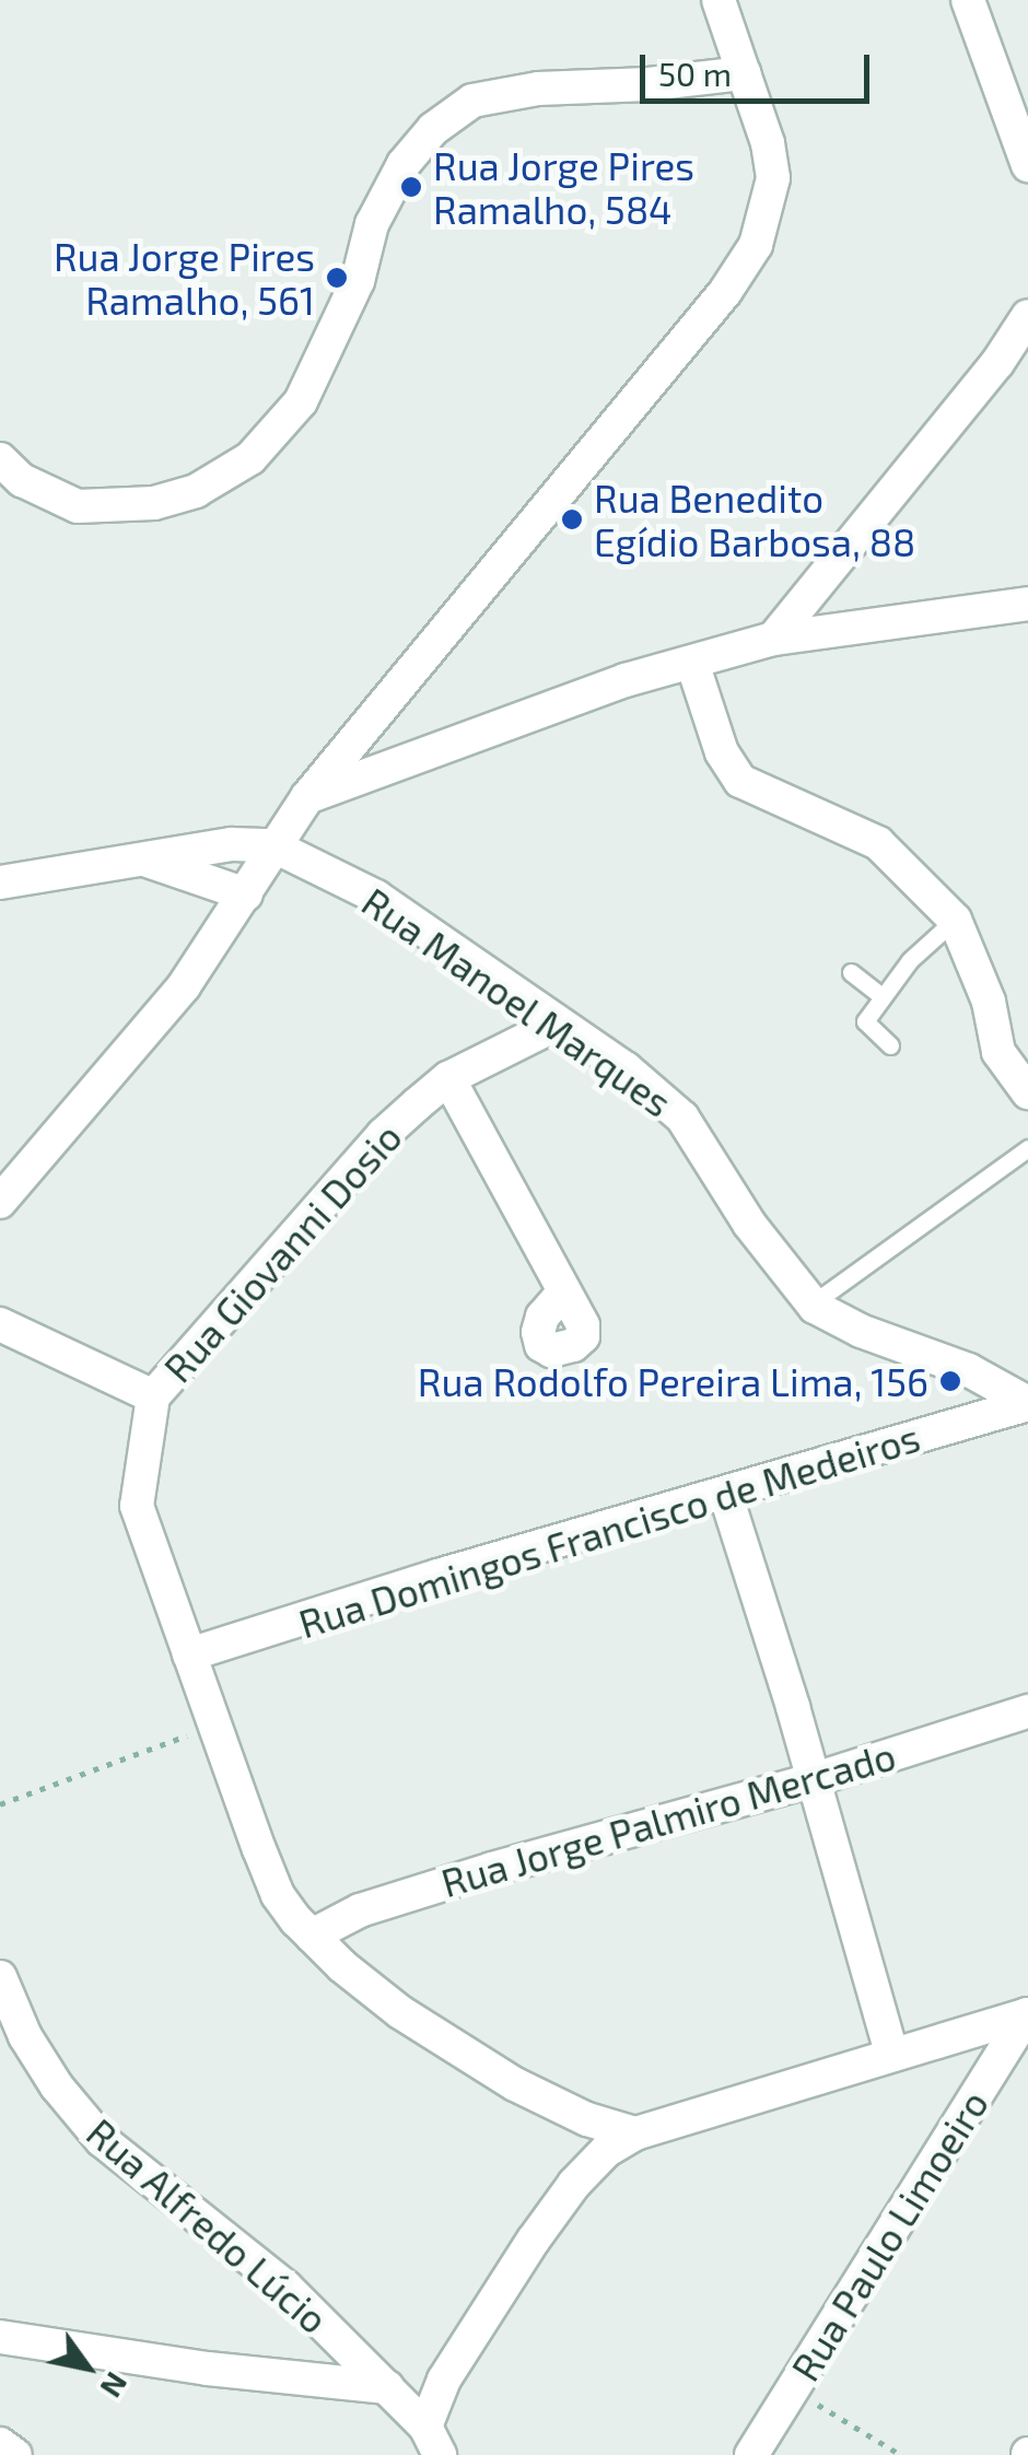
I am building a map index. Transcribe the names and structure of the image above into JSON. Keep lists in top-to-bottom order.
{
  "streets": {
    "street": [
      "Rua Manoel Marques",
      "Rua Giovanni Dosio",
      "Rua Domingos Francisco de Medeiros",
      "Rua Jorge Palmiro Mercado",
      "Rua Alfredo Lúcio",
      "Rua Paulo Limoeiro"
    ]
  },
  "crossings": [
    ["Rua Manoel Marques", "Rua Giovanni Dosio"]
  ],
  "places": [
    "Rua Jorge Pires Ramalho, 584",
    "Rua Jorge Pires Ramalho, 561",
    "Rua Benedito Egídio Barbosa, 88",
    "Rua Rodolfo Pereira Lima, 156"
  ],
  "scale_bar": "50 m",
  "north": "bottom right"
}
